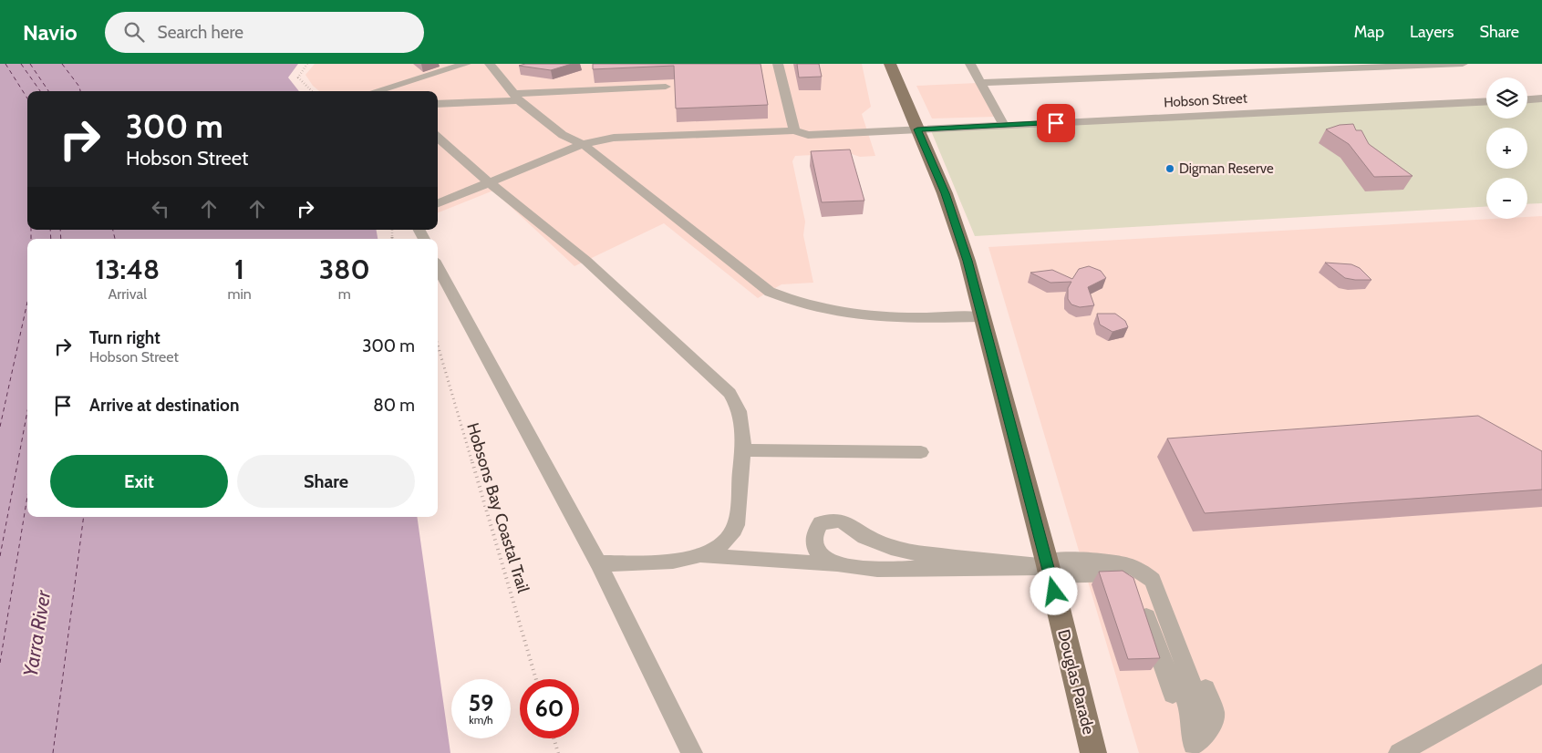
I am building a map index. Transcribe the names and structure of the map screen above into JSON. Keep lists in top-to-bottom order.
{
  "streets": {
    "main road": ["Douglas Parade"],
    "street": ["Hobson Street"],
    "path": ["Hobsons Bay Coastal Trail"]
  },
  "crossings": [
    ["Hobson Street", "Douglas Parade"]
  ],
  "water": ["Yarra River"],
  "places": ["Digman Reserve"],
  "page": {
    "header": "Navio",
    "search": "Search here",
    "nav": ["Map", "Layers", "Share"],
    "map_buttons": ["+", "−"],
    "turn": ["300 m", "Hobson Street"],
    "eta": [
      "13:48",
      "Arrival",
      "1",
      "min",
      "380",
      "m"
    ],
    "list": [
      {
        "name": "Turn right",
        "note": "Hobson Street",
        "value": "300 m"
      },
      {
        "name": "Arrive at destination",
        "value": "80 m"
      }
    ],
    "buttons": ["Exit", "Share"],
    "speed": "59 km/h",
    "limit": "60"
  }
}
